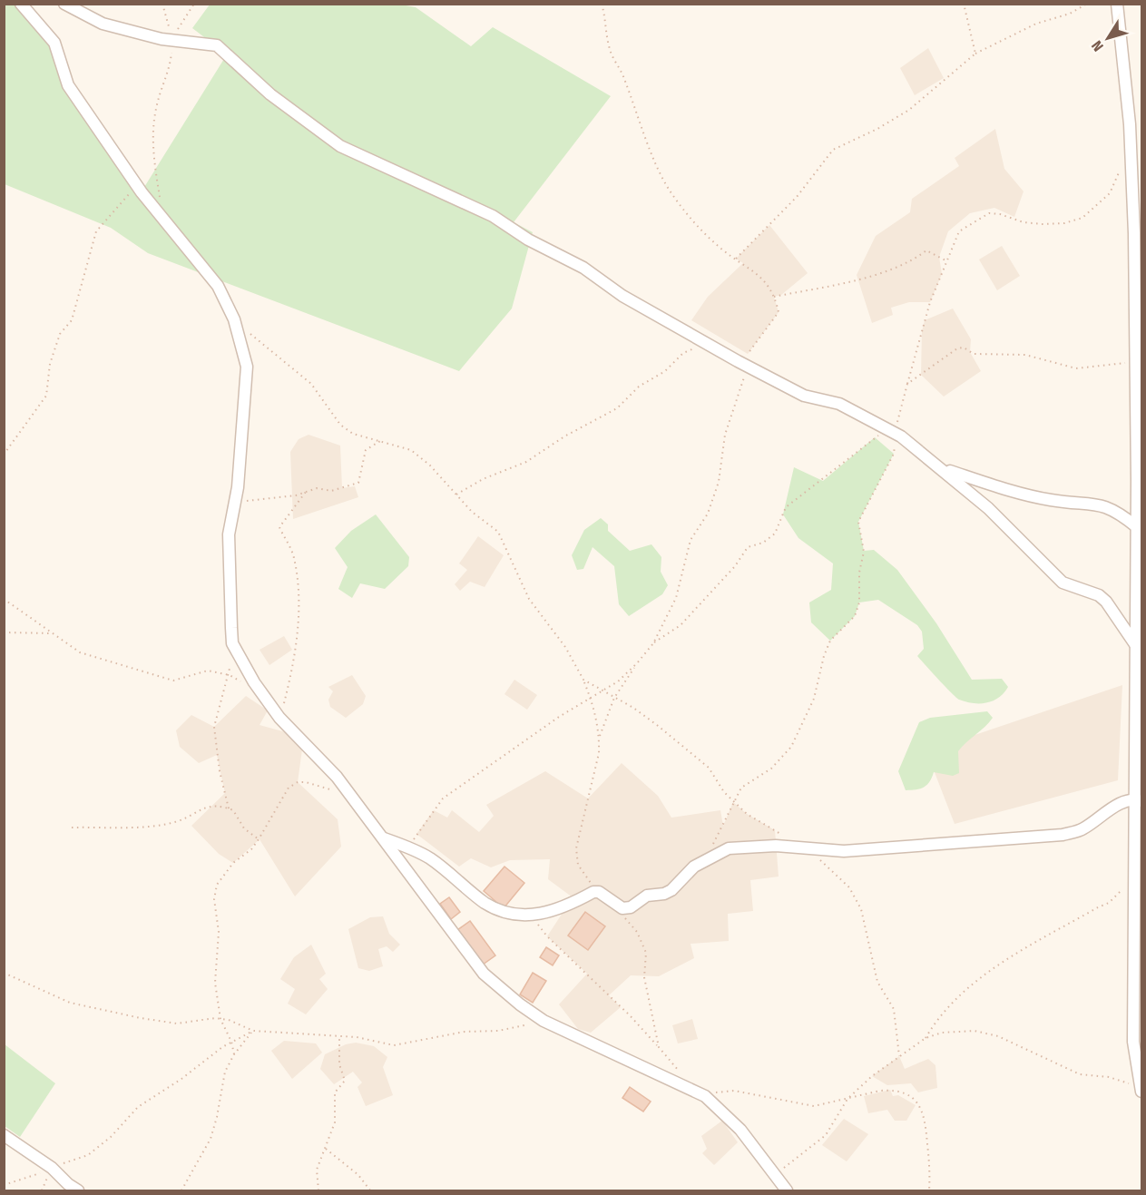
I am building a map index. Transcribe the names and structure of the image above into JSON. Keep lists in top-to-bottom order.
{
  "north": "bottom left"
}
